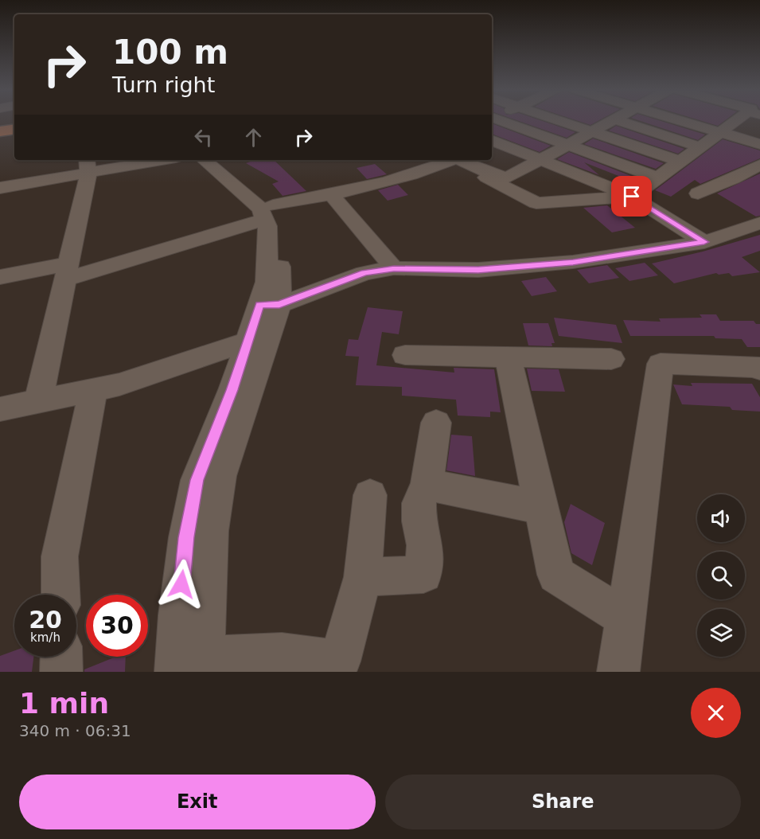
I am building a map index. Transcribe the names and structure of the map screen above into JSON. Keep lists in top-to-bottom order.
{
  "page": {
    "turn": ["100 m", "Turn right"],
    "speed": "20 km/h",
    "limit": "30",
    "heading": ["1 min", "340 m · 06:31"],
    "buttons": ["Exit", "Share"]
  }
}
